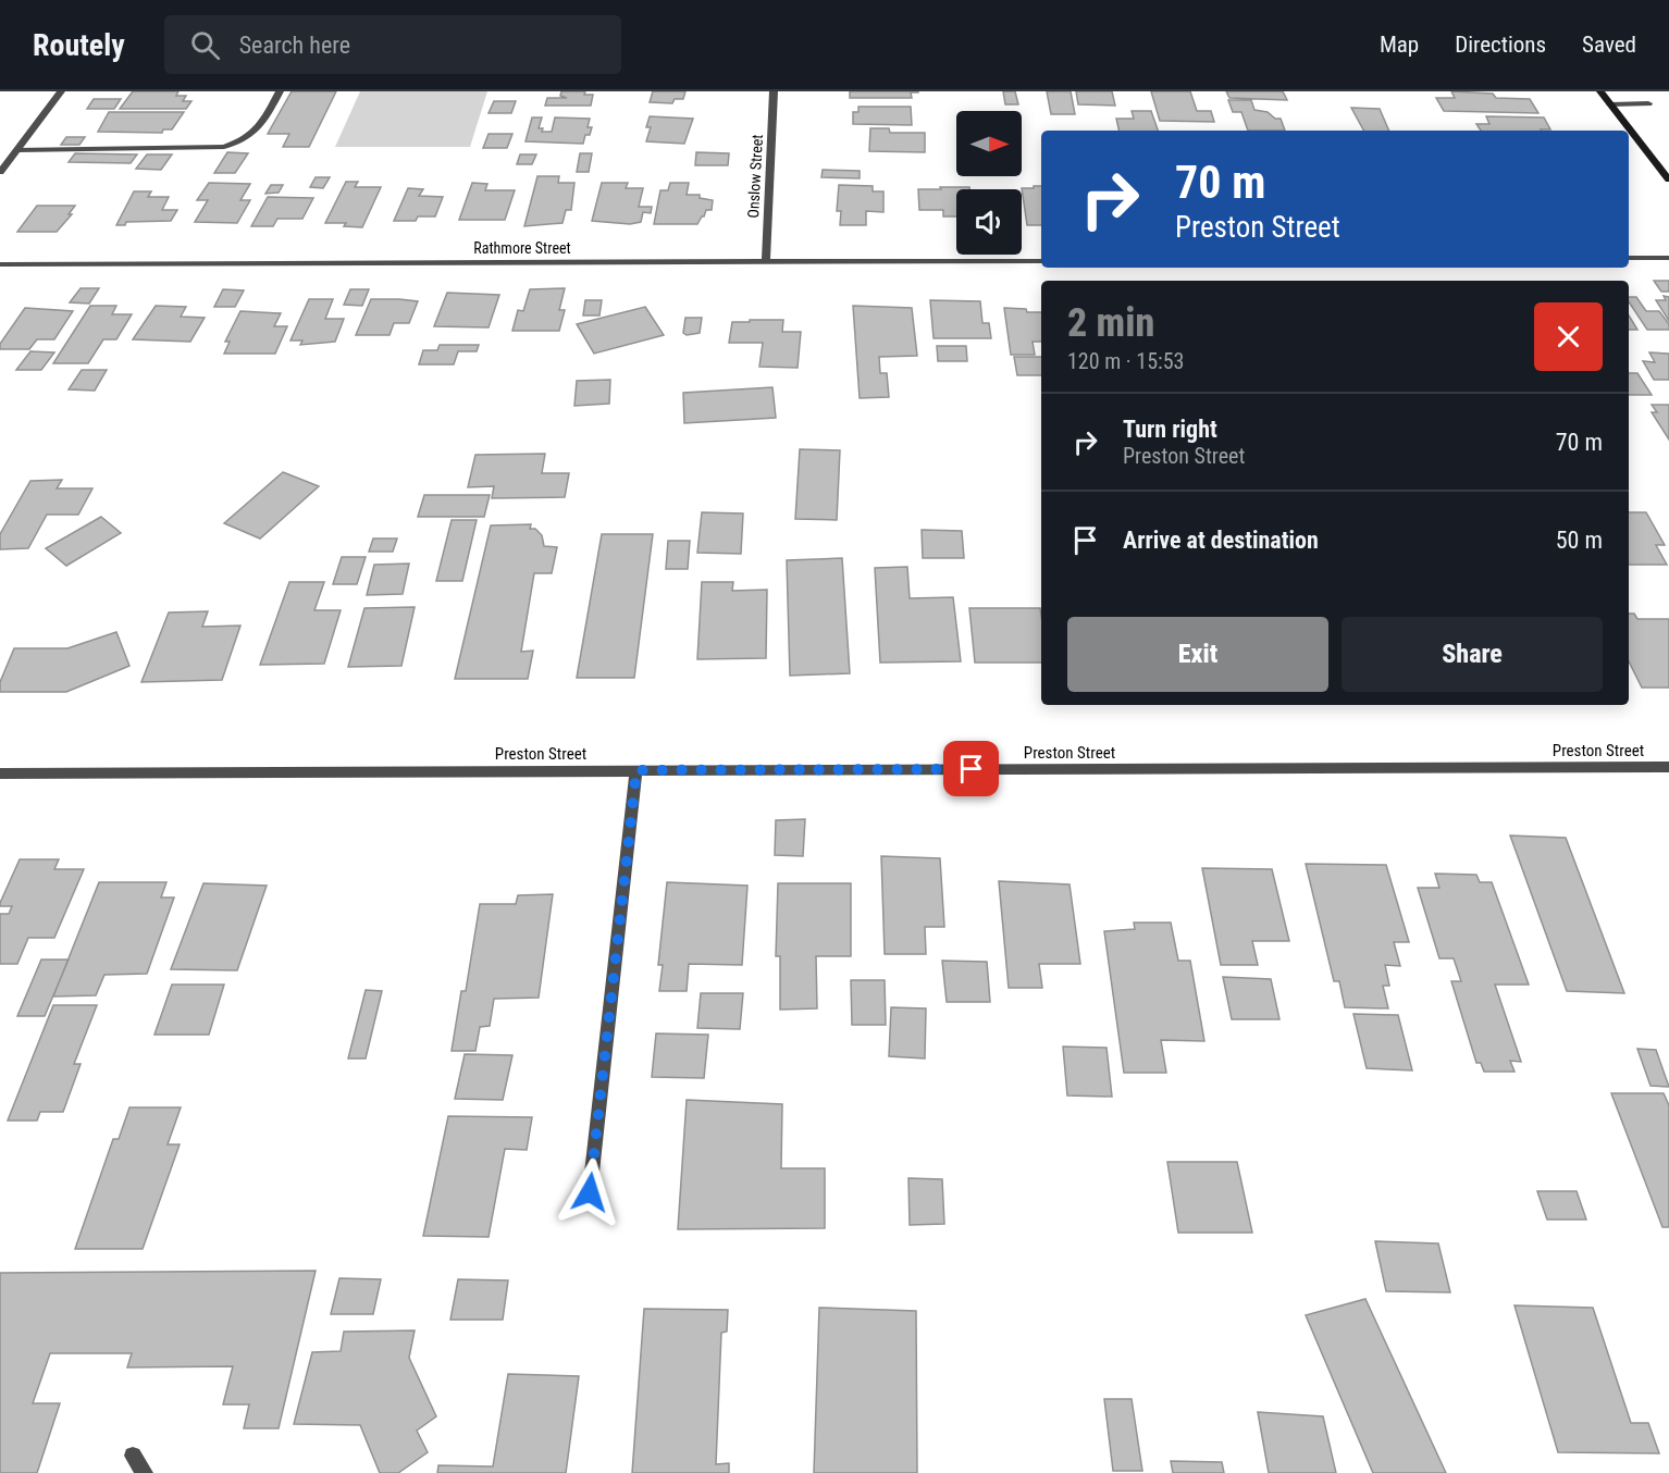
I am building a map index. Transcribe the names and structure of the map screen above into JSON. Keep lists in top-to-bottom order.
{
  "streets": {
    "street": ["Onslow Street", "Rathmore Street", "Preston Street"]
  },
  "crossings": [
    ["Onslow Street", "Rathmore Street"]
  ],
  "north": "right",
  "page": {
    "header": "Routely",
    "search": "Search here",
    "nav": ["Map", "Directions", "Saved"],
    "turn": ["70 m", "Preston Street"],
    "heading": ["2 min", "120 m · 15:53"],
    "list": [
      {
        "name": "Turn right",
        "note": "Preston Street",
        "value": "70 m"
      },
      {
        "name": "Arrive at destination",
        "value": "50 m"
      }
    ],
    "buttons": ["Exit", "Share"]
  }
}
